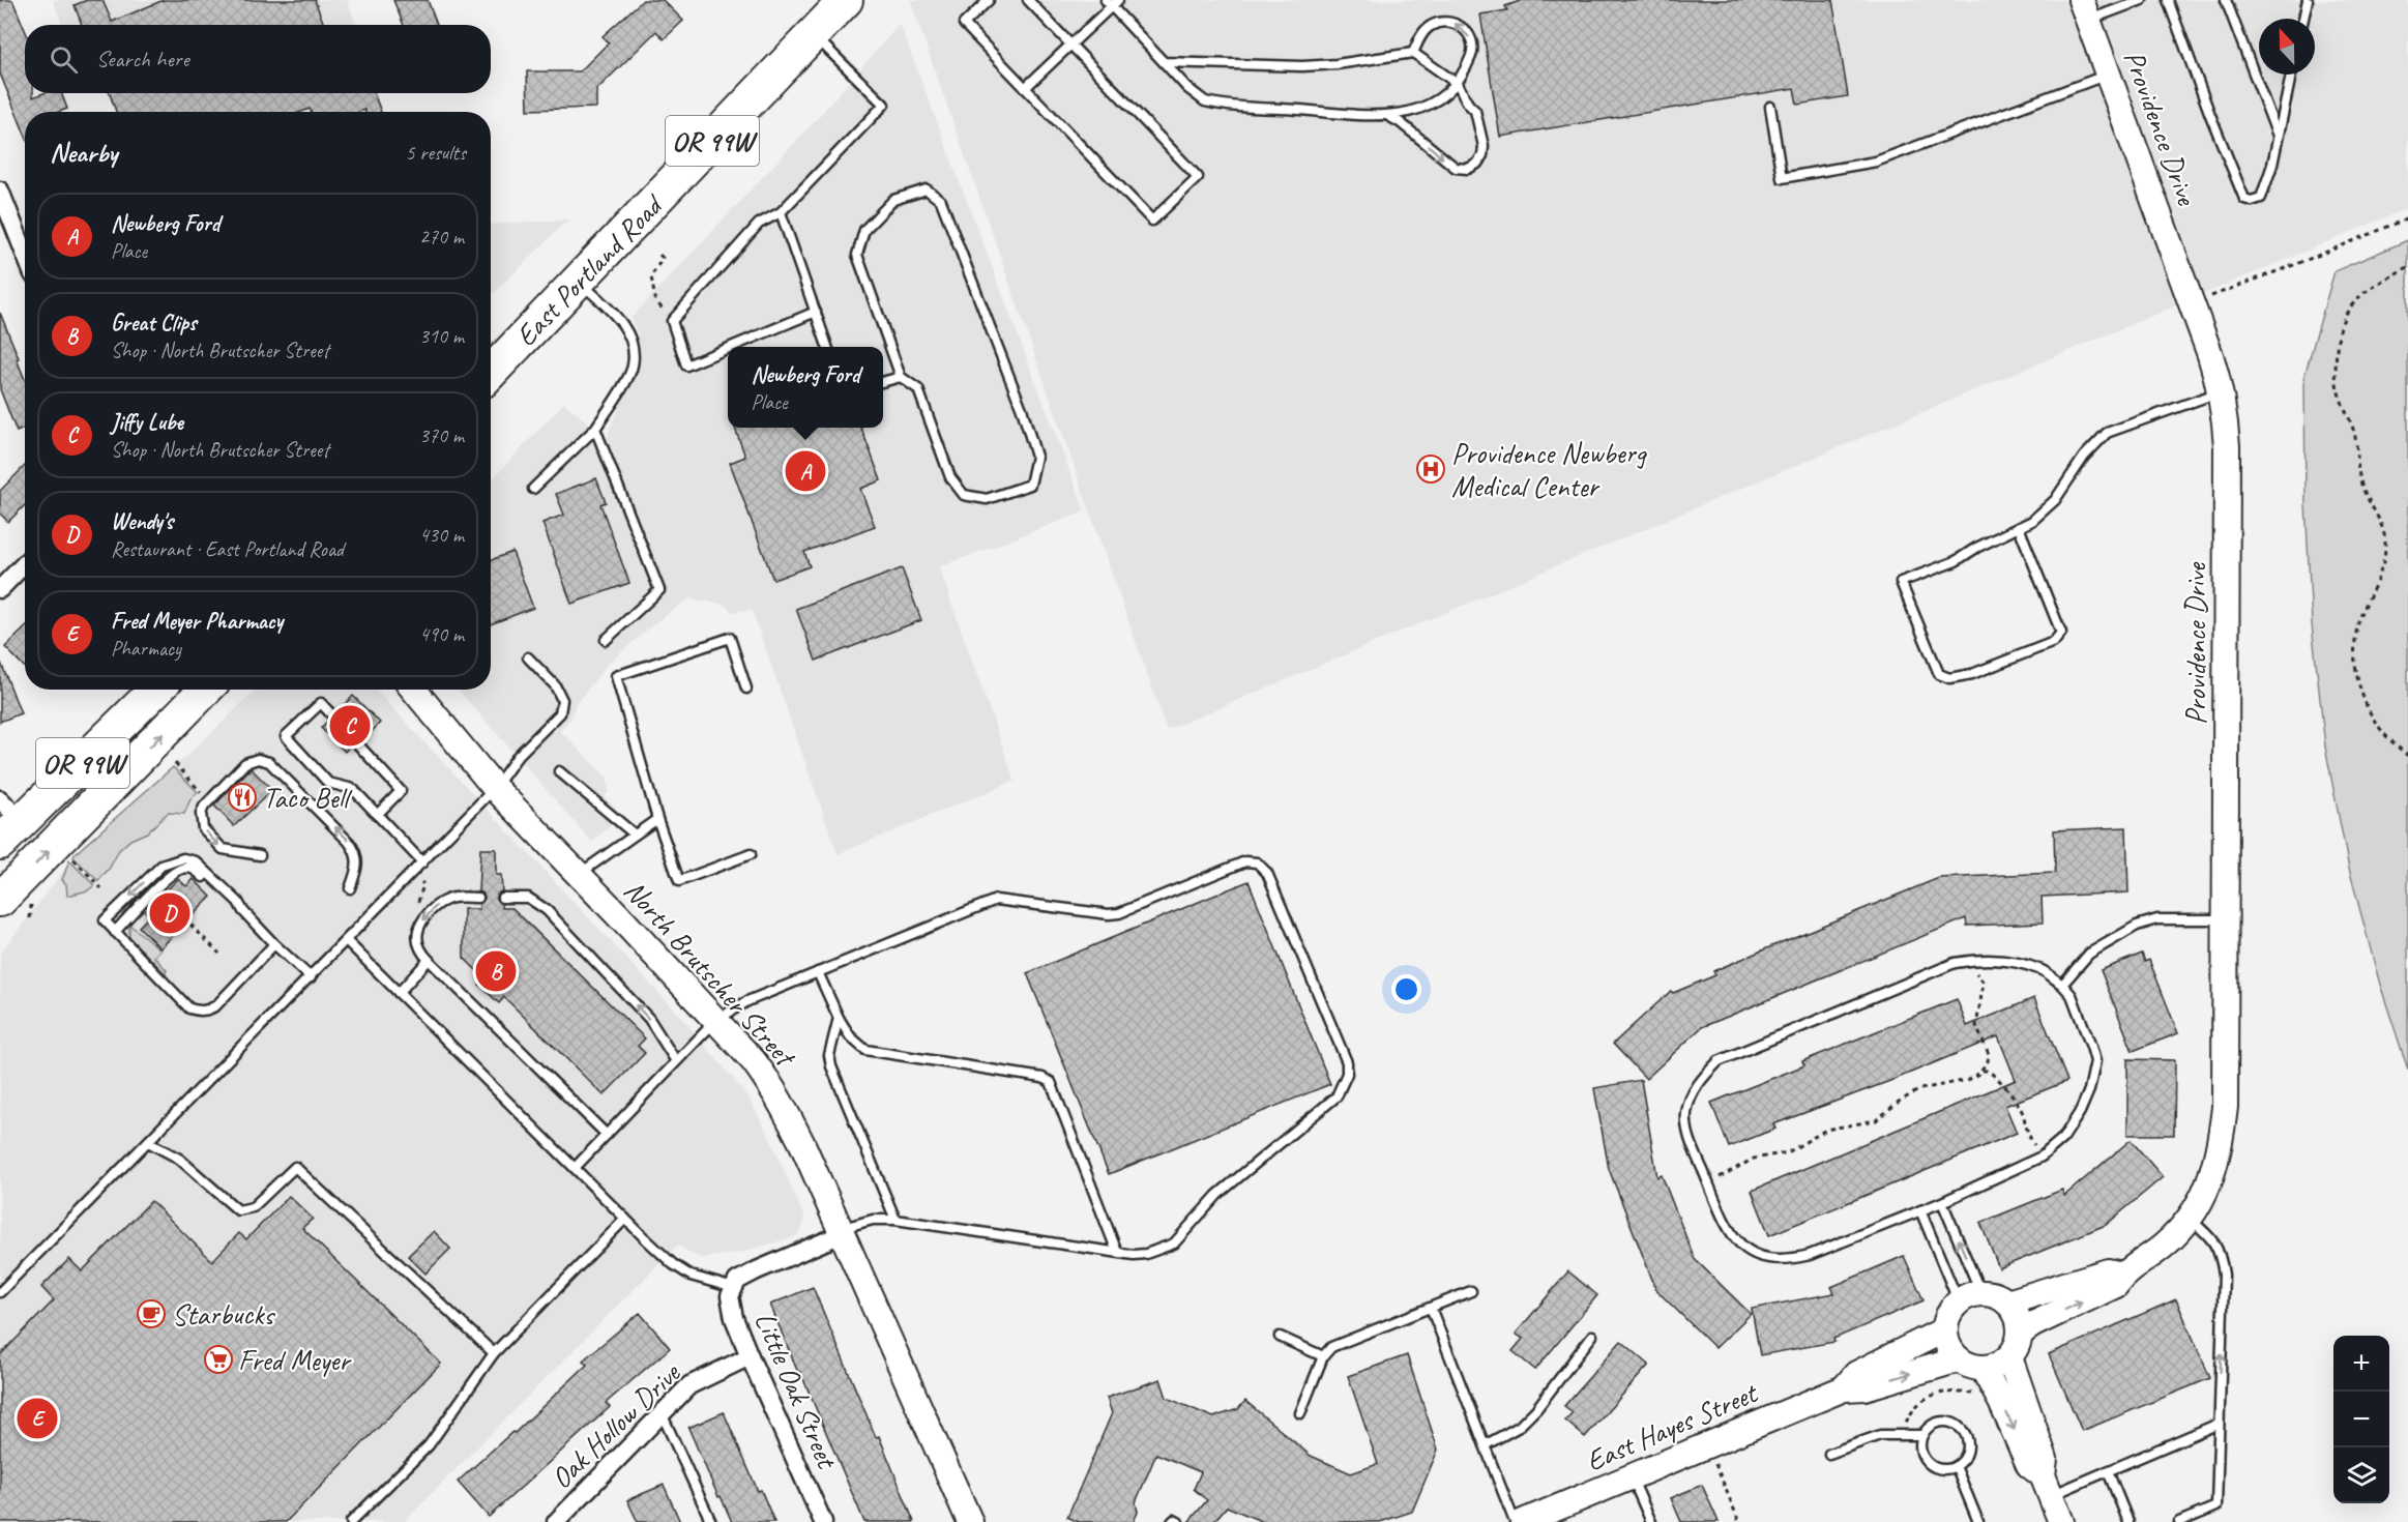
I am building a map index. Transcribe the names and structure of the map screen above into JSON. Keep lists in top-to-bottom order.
{
  "streets": {
    "highway": ["OR 99W", "East Portland Road"],
    "street": [
      "Providence Drive",
      "North Brutscher Street",
      "Little Oak Street",
      "Oak Hollow Drive",
      "East Hayes Street"
    ]
  },
  "crossings": [
    ["Providence Drive", "East Hayes Street"],
    ["North Brutscher Street", "Little Oak Street"],
    ["Little Oak Street", "Oak Hollow Drive"]
  ],
  "places": {
    "hospital": ["Providence Newberg Medical Center"],
    "restaurant": ["Taco Bell"],
    "cafe": ["Starbucks"],
    "supermarket": ["Fred Meyer"]
  },
  "north": "top",
  "page": {
    "search": "Search here",
    "heading": ["Nearby", "5 results"],
    "list": [
      {
        "mark": "A",
        "name": "Newberg Ford",
        "note": "Place",
        "value": "270 m"
      },
      {
        "mark": "B",
        "name": "Great Clips",
        "note": "Shop · North Brutscher Street",
        "value": "310 m"
      },
      {
        "mark": "C",
        "name": "Jiffy Lube",
        "note": "Shop · North Brutscher Street",
        "value": "370 m"
      },
      {
        "mark": "D",
        "name": "Wendy's",
        "note": "Restaurant · East Portland Road",
        "value": "430 m"
      },
      {
        "mark": "E",
        "name": "Fred Meyer Pharmacy",
        "note": "Pharmacy",
        "value": "490 m"
      }
    ],
    "popup": ["Newberg Ford", "Place"],
    "pins": [
      "A",
      "C",
      "D",
      "B",
      "E"
    ],
    "map_buttons": ["+", "−"]
  }
}
